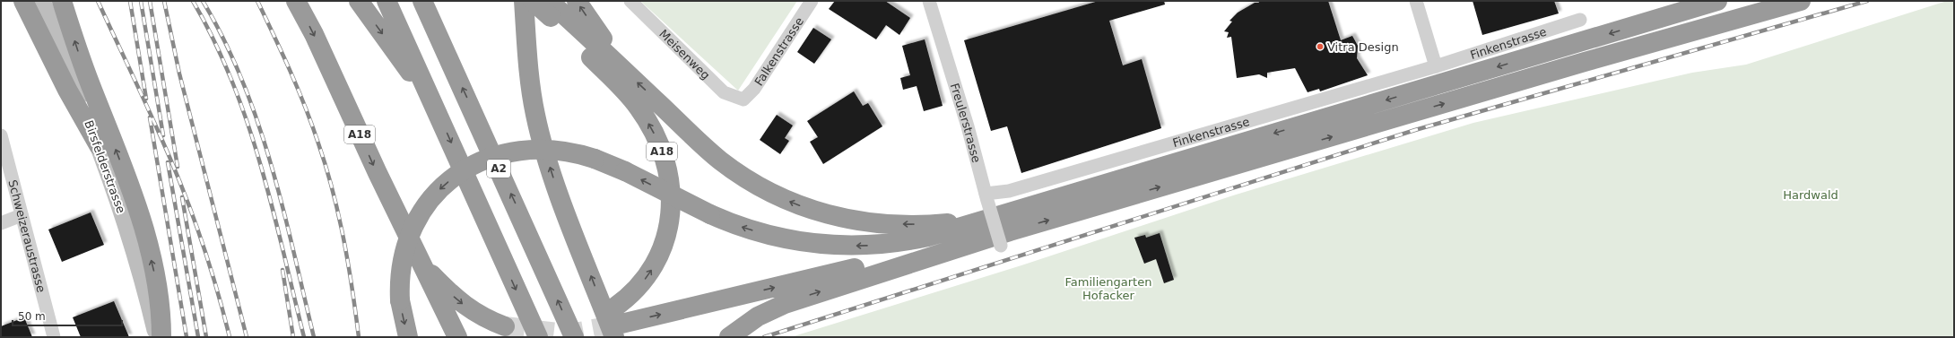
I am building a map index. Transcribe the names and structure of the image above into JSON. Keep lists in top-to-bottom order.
{
  "streets": {
    "highway": ["A18", "A2"],
    "main road": ["Birsfelderstrasse"],
    "street": [
      "Finkenstrasse",
      "Falkenstrasse",
      "Meisenweg",
      "Freulerstrasse",
      "Schweizeraustrasse"
    ]
  },
  "crossings": [
    ["Finkenstrasse", "Freulerstrasse"],
    ["Falkenstrasse", "Meisenweg"]
  ],
  "parks": ["Hardwald", "Familiengarten Hofacker"],
  "places": ["Vitra Design"],
  "scale_bar": "50 m"
}
